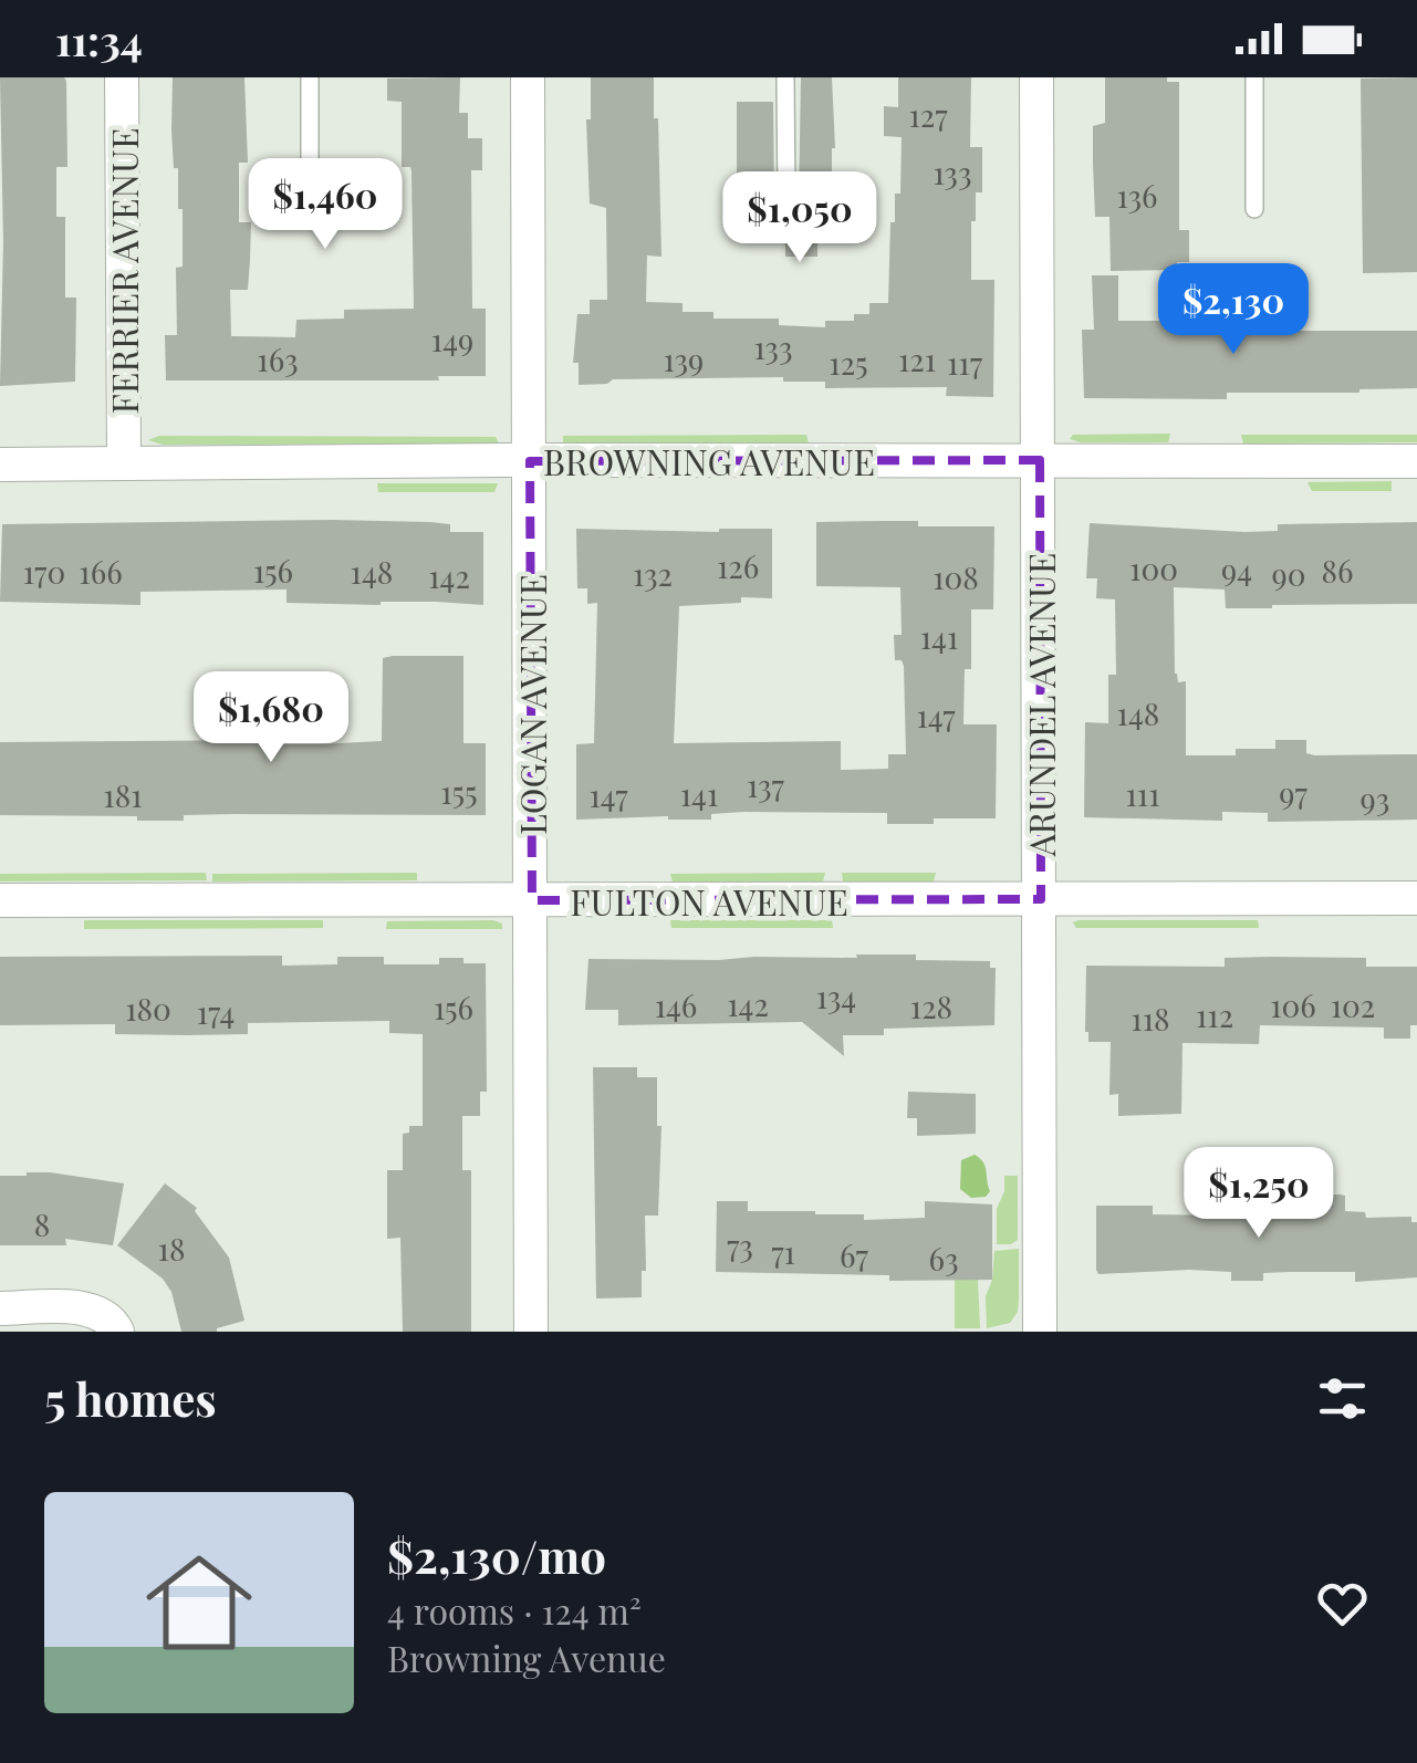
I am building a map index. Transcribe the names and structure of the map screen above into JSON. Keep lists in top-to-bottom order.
{
  "streets": {
    "street": [
      "FERRIER AVENUE",
      "BROWNING AVENUE",
      "LOGAN AVENUE",
      "ARUNDEL AVENUE",
      "FULTON AVENUE"
    ]
  },
  "crossings": [
    ["FERRIER AVENUE", "BROWNING AVENUE"],
    ["BROWNING AVENUE", "LOGAN AVENUE"],
    ["BROWNING AVENUE", "ARUNDEL AVENUE"],
    ["LOGAN AVENUE", "FULTON AVENUE"],
    ["ARUNDEL AVENUE", "FULTON AVENUE"]
  ],
  "house_numbers": [
    "127",
    "133",
    "136",
    "149",
    "133",
    "163",
    "139",
    "121",
    "125",
    "117",
    "126",
    "100",
    "94",
    "156",
    "86",
    "170",
    "166",
    "148",
    "132",
    "90",
    "142",
    "108",
    "141",
    "148",
    "147",
    "137",
    "155",
    "97",
    "141",
    "111",
    "181",
    "147",
    "93",
    "134",
    "142",
    "146",
    "106",
    "102",
    "128",
    "156",
    "180",
    "174",
    "112",
    "118",
    "8",
    "73",
    "18",
    "71",
    "67",
    "63"
  ],
  "page": {
    "status": "11:34",
    "price": [
      "$1,460",
      "$1,050",
      "$2,130",
      "$1,680",
      "$1,250"
    ],
    "heading": "5 homes",
    "list": [
      {
        "name": "$2,130/mo",
        "note": "4 rooms · 124 m² · Browning Avenue"
      }
    ]
  }
}
